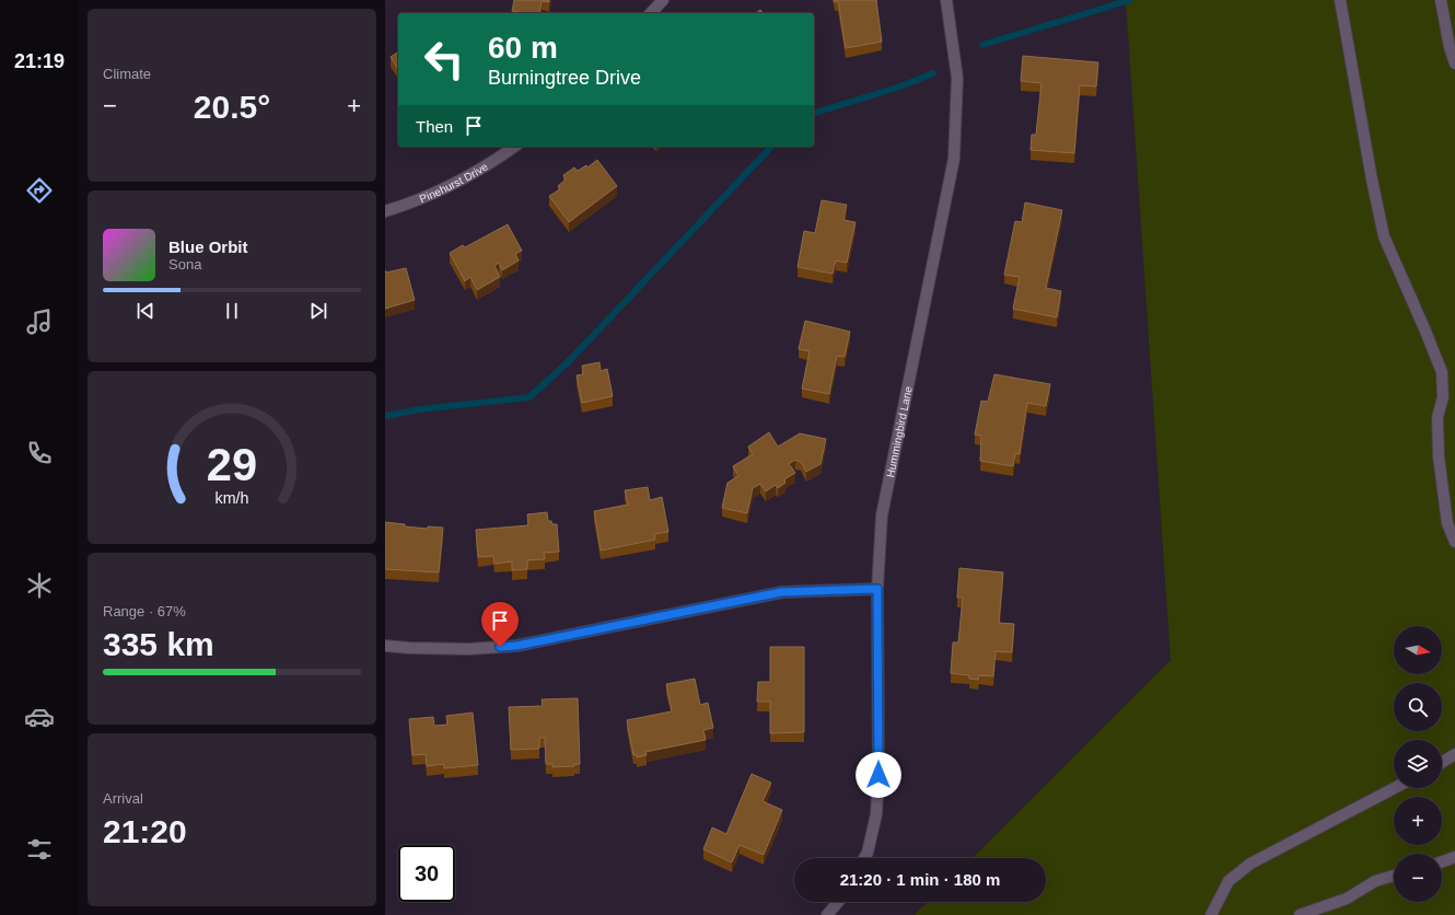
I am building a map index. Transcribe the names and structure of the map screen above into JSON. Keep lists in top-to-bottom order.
{
  "streets": {
    "street": ["Pinehurst Drive", "Hummingbird Lane"]
  },
  "north": "right",
  "page": {
    "tabs": "21:19",
    "tile": [
      "Climate",
      ["Range · 67%", "335 km"],
      ["Arrival", "21:20"]
    ],
    "turn": ["60 m", "Burningtree Drive"],
    "heat": ["−", "20.5°", "+"],
    "then": "Then",
    "song": ["Blue Orbit", "Sona"],
    "map_buttons": ["+", "−"],
    "limit": "30",
    "trip": "21:20 · 1 min · 180 m",
    "gauge": ["29", "km/h"]
  }
}
